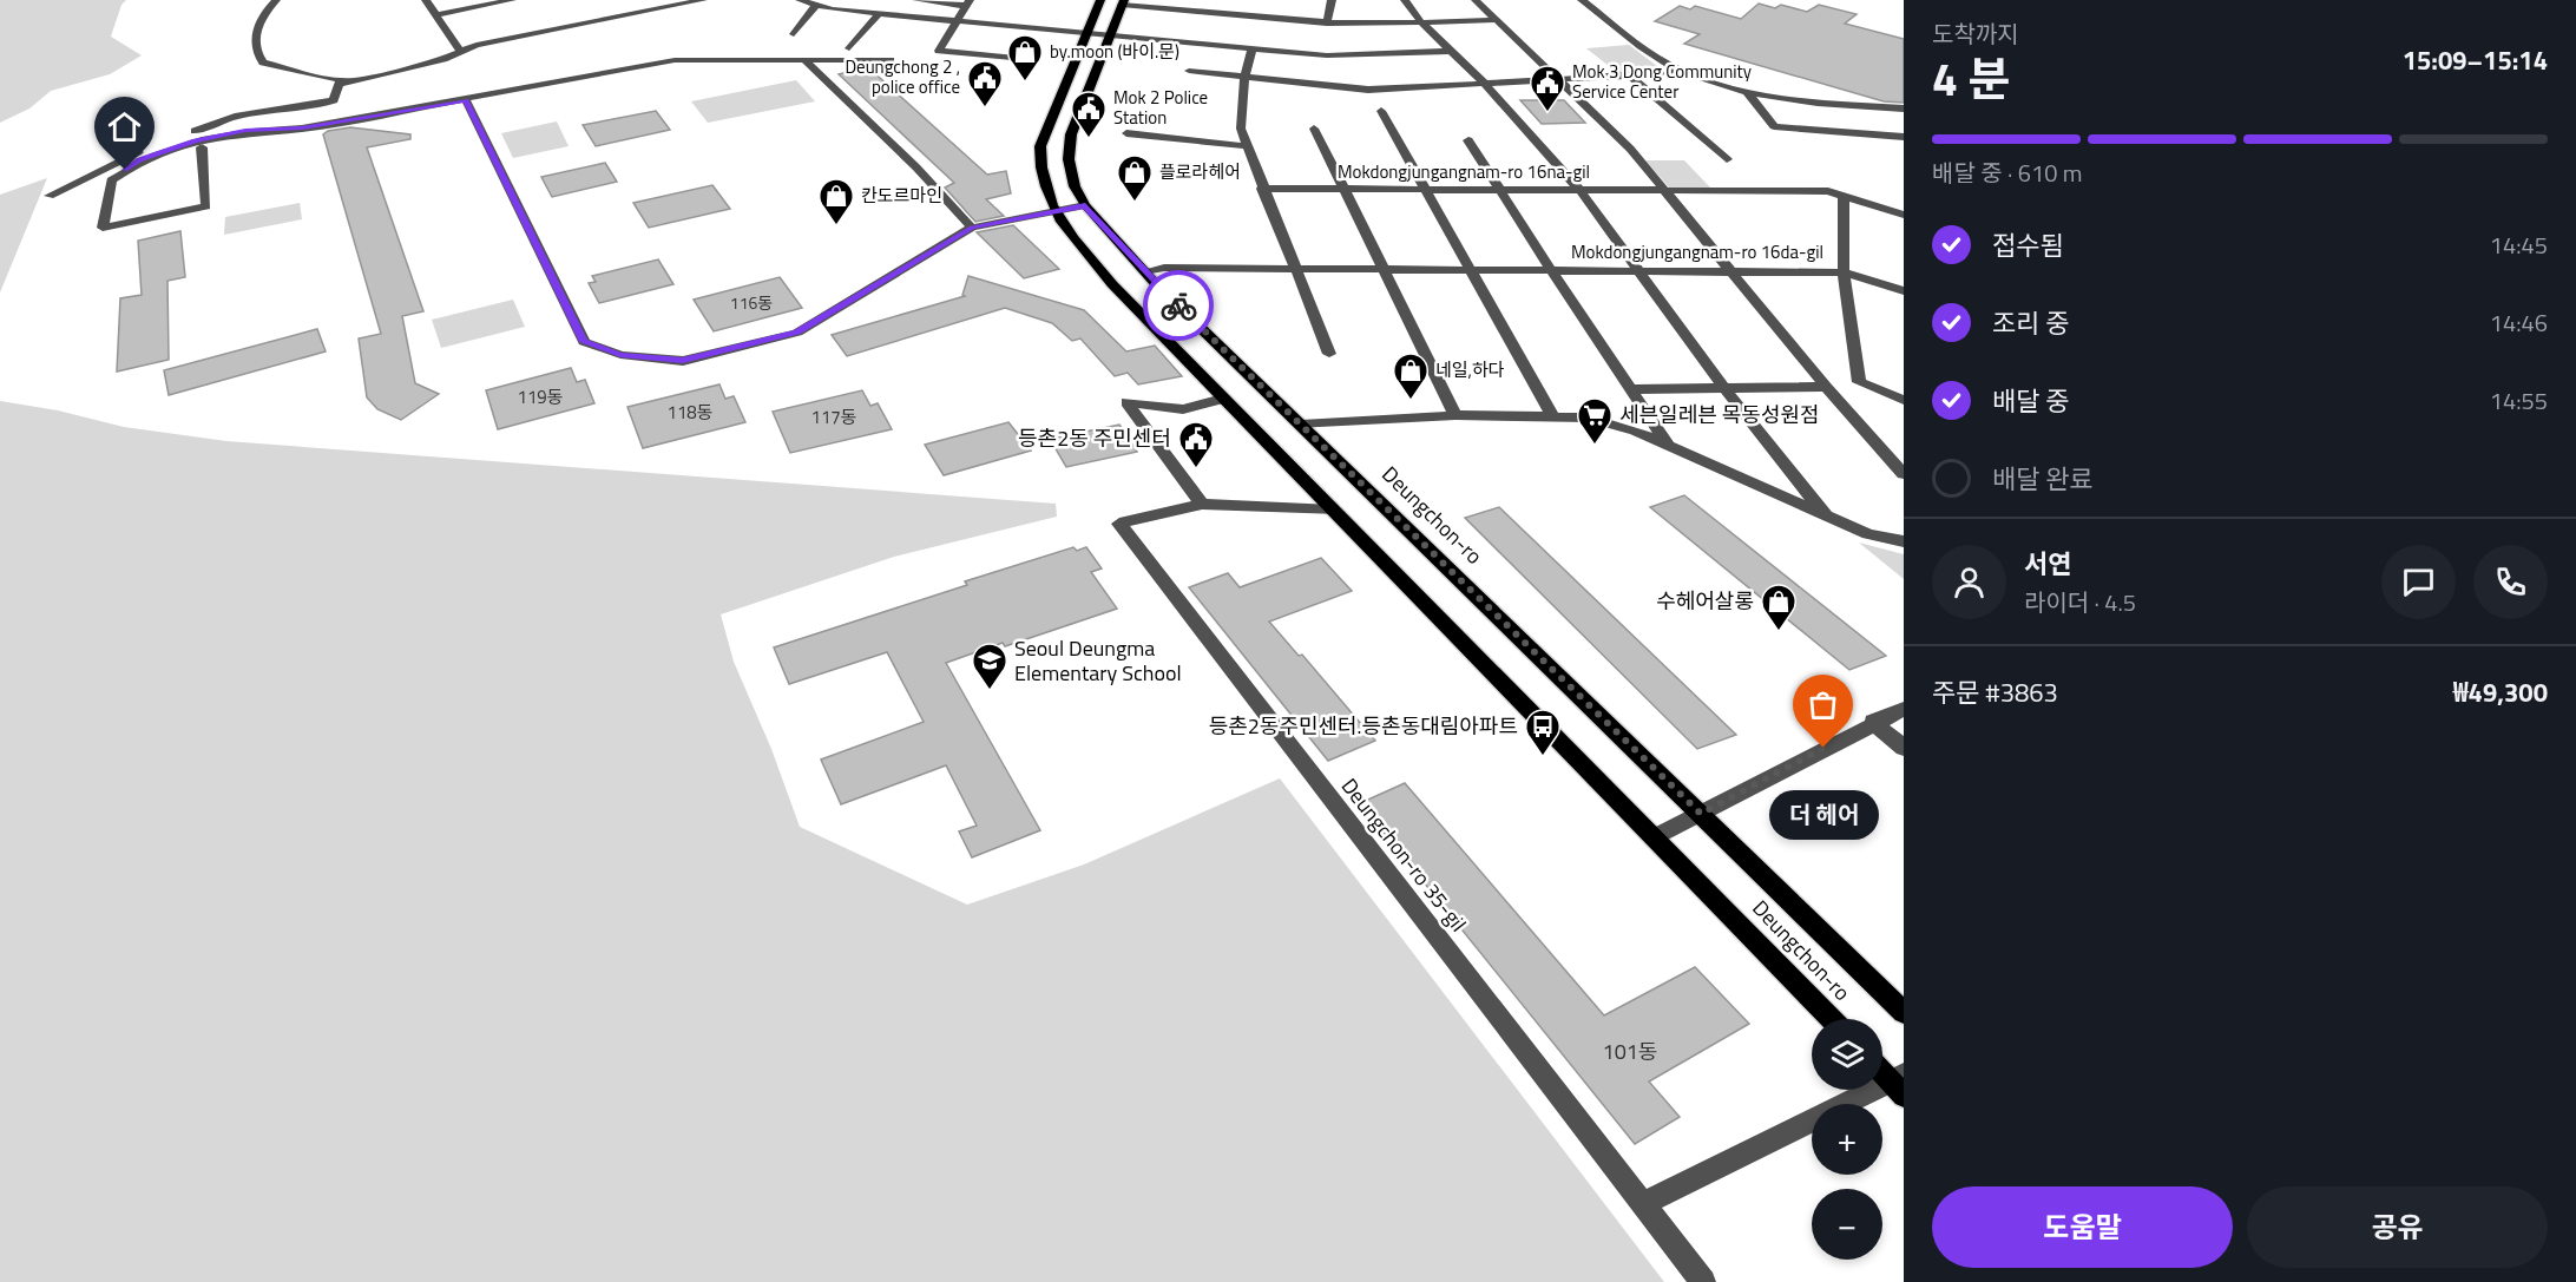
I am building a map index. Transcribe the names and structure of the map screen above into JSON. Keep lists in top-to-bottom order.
{
  "streets": {
    "main road": ["Deungchon-ro"],
    "street": ["Mokdongjungangnam-ro 16na-gil", "Mokdongjungangnam-ro 16da-gil", "Deungchon-ro 35-gil"]
  },
  "crossings": [
    ["Mokdongjungangnam-ro 16na-gil", "Mokdongjungangnam-ro 16da-gil"],
    ["Mokdongjungangnam-ro 16da-gil", "Deungchon-ro"],
    ["Deungchon-ro", "Deungchon-ro 35-gil"]
  ],
  "places": {
    "shop": [
      "by.moon (바이.문)",
      "플로라헤어",
      "칸도르마인",
      "네일,하다",
      "수헤어살롱"
    ],
    "public building": [
      "Deungchong 2 , police office",
      "Mok 3 Dong Community Service Center",
      "Mok 2 Police Station",
      "등촌2동 주민센터"
    ],
    "supermarket": ["세븐일레븐 목동성원점"],
    "school or university": ["Seoul Deungma Elementary School"],
    "other": ["더 헤어"],
    "bus stop": ["등촌2동주민센터.등촌동대림아파트"]
  },
  "house_numbers": [
    "116동",
    "119동",
    "118동",
    "117동",
    "101동"
  ],
  "page": {
    "heading": ["4 분", "도착까지", "15:09–15:14"],
    "panel": [
      "서연",
      "라이더 · 4.5",
      "주문 #3863",
      "₩49,300"
    ],
    "bar": "배달 중 · 610 m",
    "list": [
      ["접수됨", "14:45"],
      ["조리 중", "14:46"],
      ["배달 중", "14:55"],
      "배달 완료"
    ],
    "bubble": "더 헤어",
    "map_buttons": ["+", "−"],
    "buttons": ["도움말", "공유"]
  }
}
